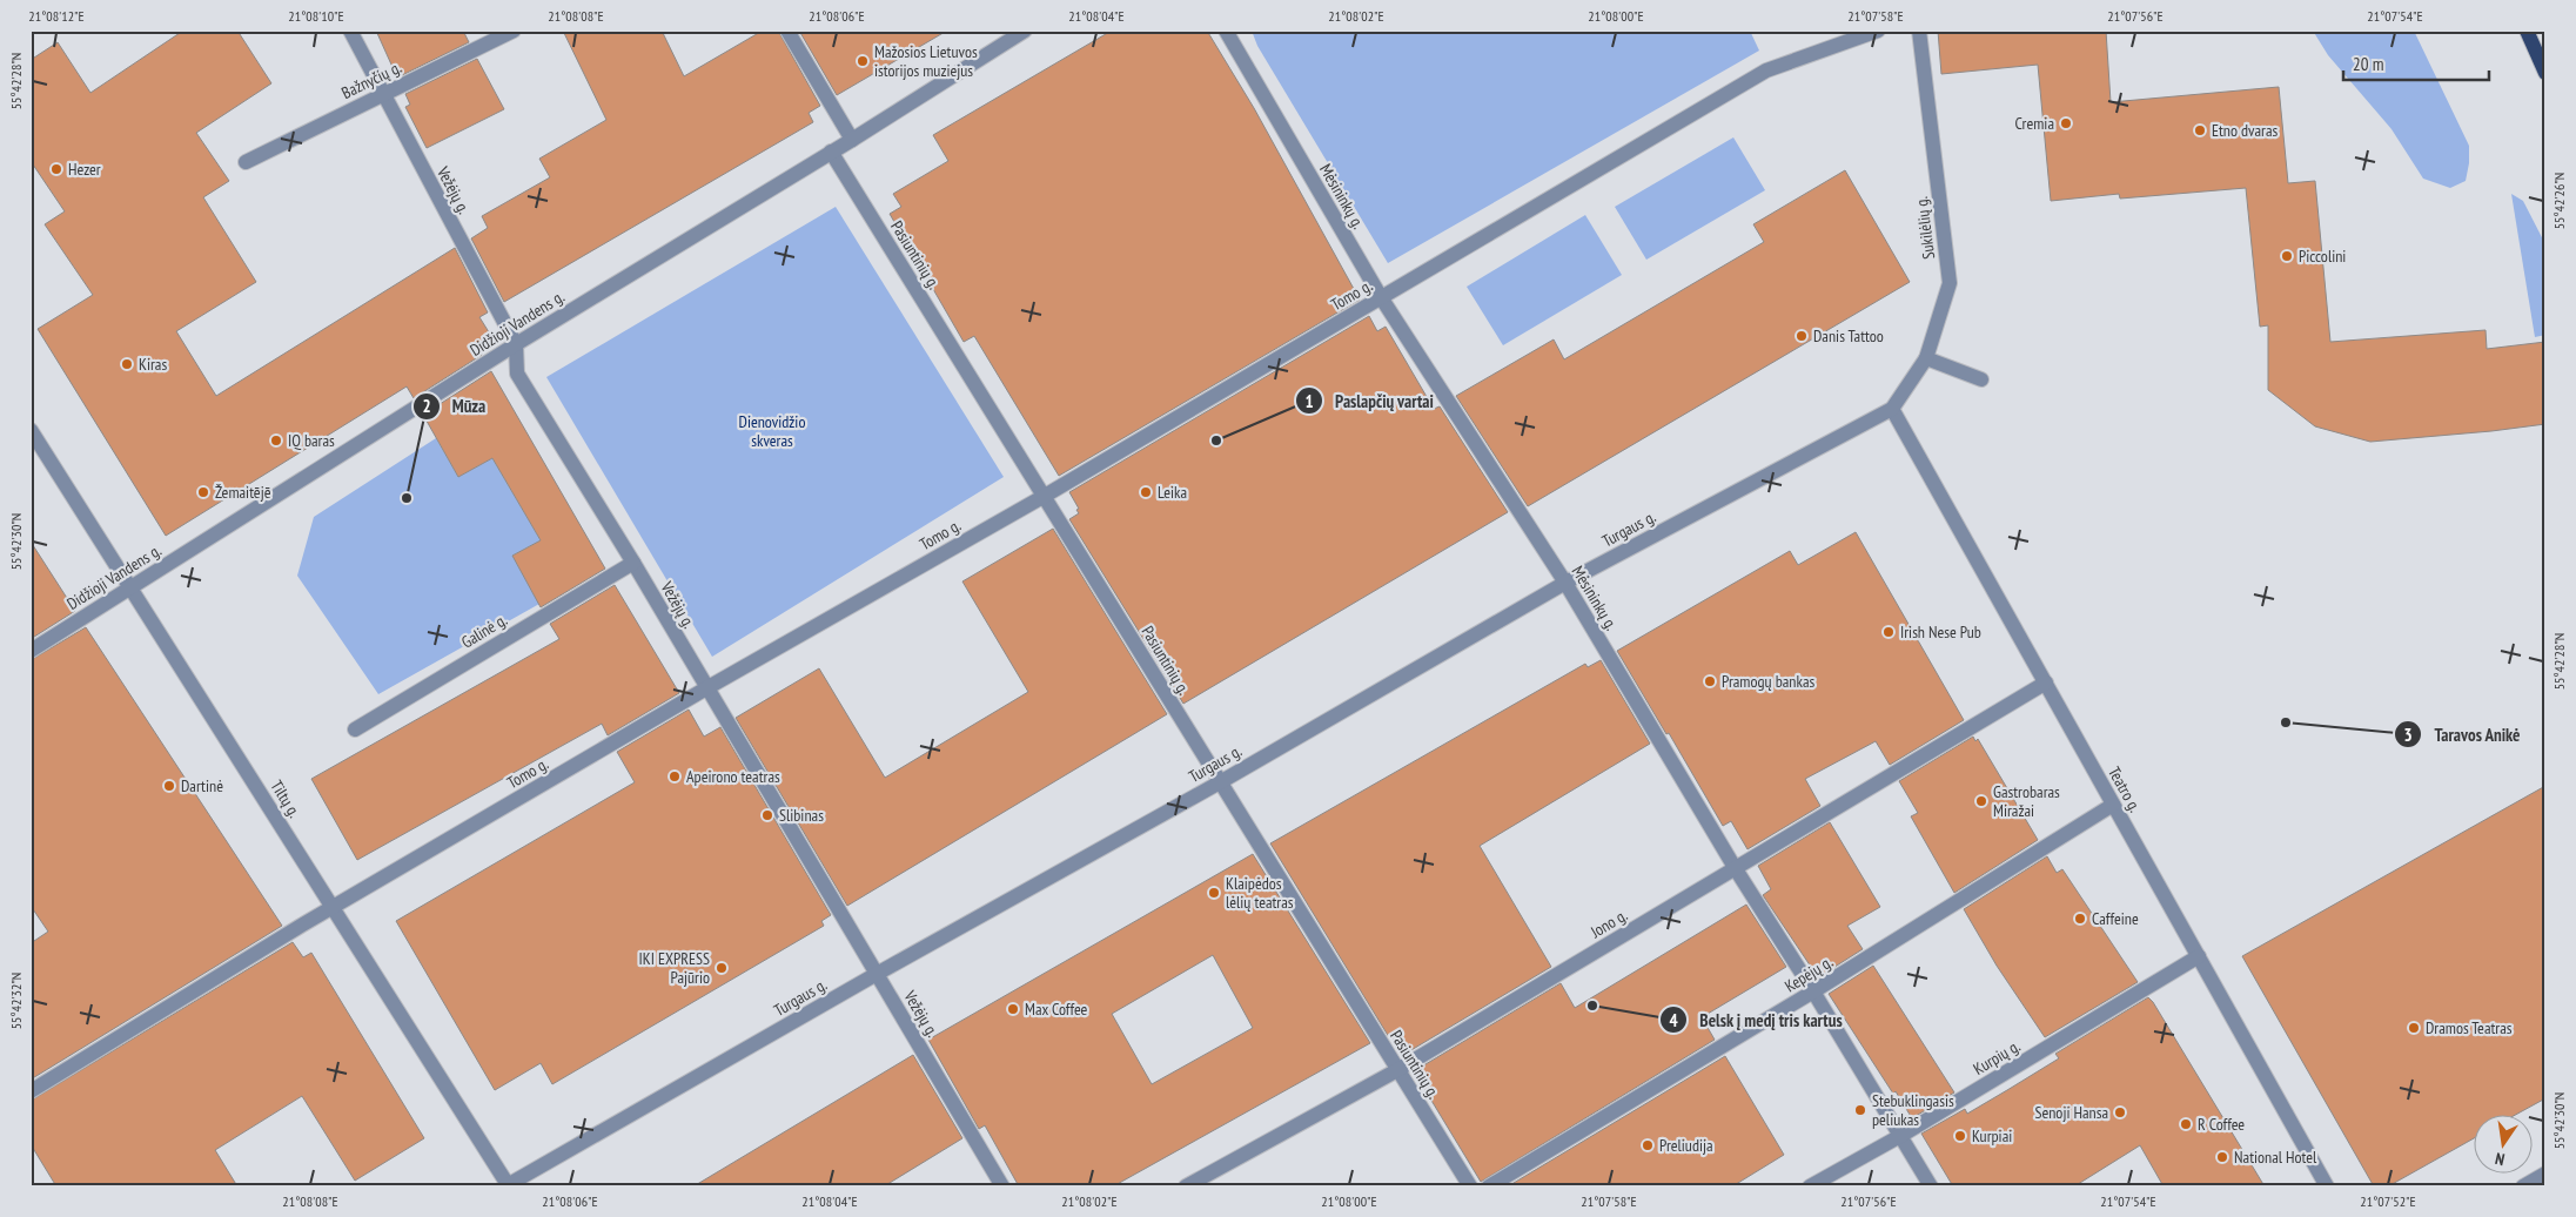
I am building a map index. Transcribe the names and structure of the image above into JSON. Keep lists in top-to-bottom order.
{
  "streets": {
    "street": [
      "Bažnyčių g.",
      "Vežėjų g.",
      "Mėsininkų g.",
      "Sukilėlių g.",
      "Pasiuntinių g.",
      "Tomo g.",
      "Didžioji Vandens g.",
      "Turgaus g.",
      "Galinė g.",
      "Teatro g.",
      "Tiltų g.",
      "Jono g.",
      "Kepėjų g.",
      "Kurpių g."
    ]
  },
  "crossings": [
    ["Bažnyčių g.", "Vežėjų g."],
    ["Vežėjų g.", "Tomo g."],
    ["Vežėjų g.", "Didžioji Vandens g."],
    ["Vežėjų g.", "Turgaus g."],
    ["Vežėjų g.", "Galinė g."],
    ["Mėsininkų g.", "Tomo g."],
    ["Mėsininkų g.", "Turgaus g."],
    ["Mėsininkų g.", "Jono g."],
    ["Mėsininkų g.", "Kepėjų g."],
    ["Mėsininkų g.", "Kurpių g."],
    ["Sukilėlių g.", "Turgaus g."],
    ["Pasiuntinių g.", "Tomo g."],
    ["Pasiuntinių g.", "Didžioji Vandens g."],
    ["Pasiuntinių g.", "Turgaus g."],
    ["Pasiuntinių g.", "Jono g."],
    ["Tomo g.", "Tiltų g."],
    ["Didžioji Vandens g.", "Tiltų g."],
    ["Turgaus g.", "Teatro g."],
    ["Turgaus g.", "Tiltų g."],
    ["Teatro g.", "Jono g."],
    ["Teatro g.", "Kepėjų g."],
    ["Teatro g.", "Kurpių g."]
  ],
  "parks": ["Dienovidžio skveras"],
  "places": [
    "Mažosios Lietuvos istorijos muziejus",
    "Cremia",
    "Etno dvaras",
    "Hezer",
    "Piccolini",
    "Danis Tattoo",
    "Kiras",
    "IQ baras",
    "Paslapčių vartai",
    "Žemaitējē",
    "Leika",
    "Mūza",
    "Irish Nese Pub",
    "Pramogų bankas",
    "Taravos Anikė",
    "Apeirono teatras",
    "Dartinė",
    "Gastrobaras Miražai",
    "Slibinas",
    "Klaipėdos lėlių teatras",
    "Caffeine",
    "IKI EXPRESS Pajūrio",
    "Belsk į medį tris kartus",
    "Max Coffee",
    "Dramos Teatras",
    "Stebuklingasis peliukas",
    "Senoji Hansa",
    "R Coffee",
    "Kurpiai",
    "Preliudija",
    "National Hotel"
  ],
  "scale_bar": "20 m",
  "north": "bottom",
  "coordinates": [
    "21°08'12\"E",
    "21°08'10\"E",
    "21°08'08\"E",
    "21°08'06\"E",
    "21°08'04\"E",
    "21°08'02\"E",
    "21°08'00\"E",
    "21°07'58\"E",
    "21°07'56\"E",
    "21°07'54\"E",
    "55°42'28\"N",
    "55°42'26\"N",
    "55°42'30\"N",
    "55°42'32\"N",
    "21°07'52\"E"
  ]
}
